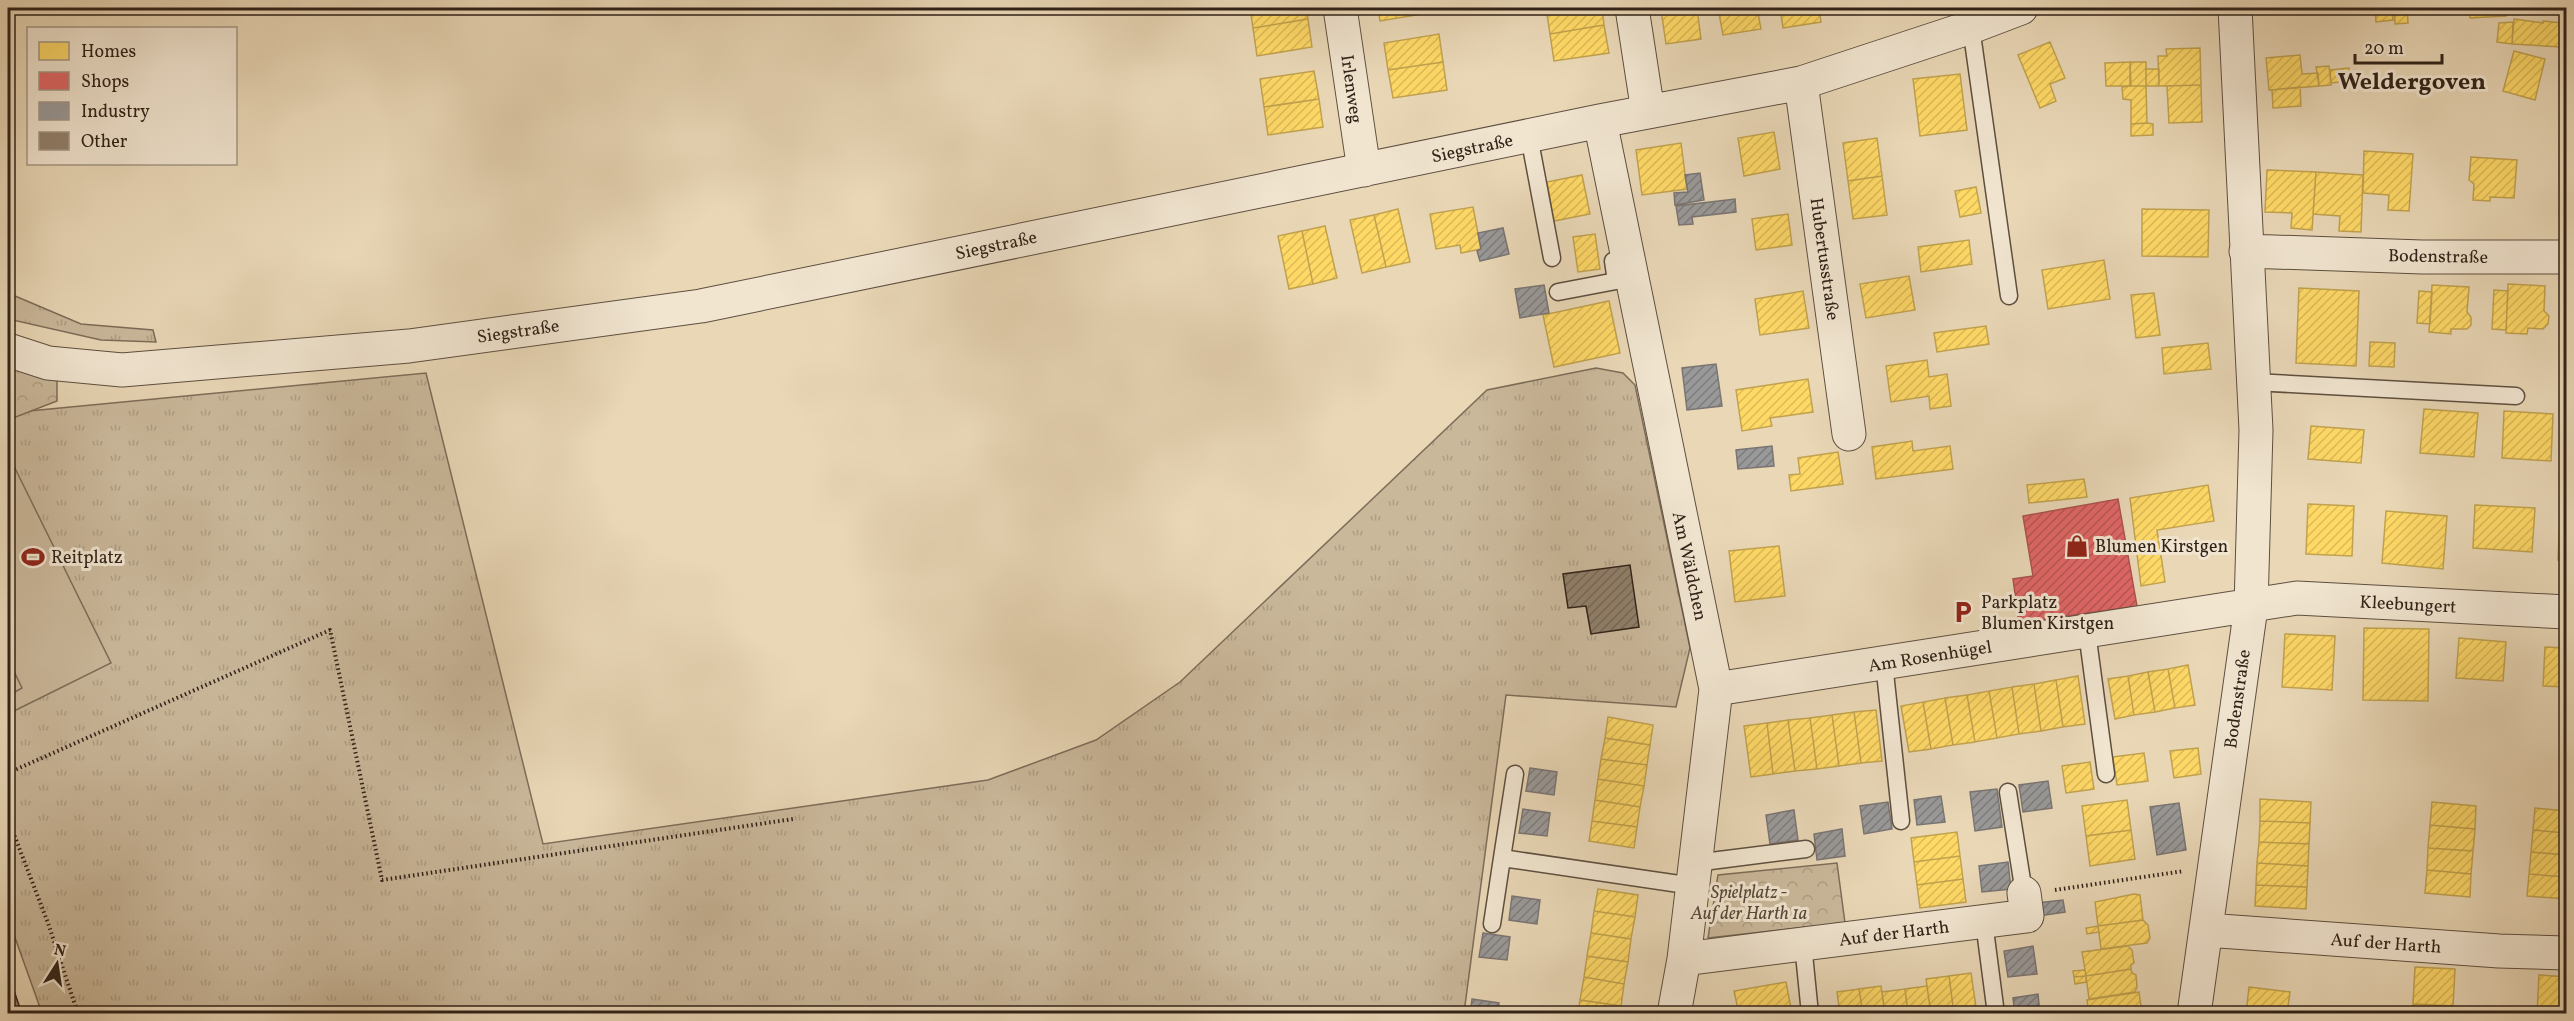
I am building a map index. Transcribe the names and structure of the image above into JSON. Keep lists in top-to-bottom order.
{
  "streets": {
    "street": [
      "Irlenweg",
      "Siegstraße",
      "Bodenstraße",
      "Hubertusstraße",
      "Am Wäldchen",
      "Kleebungert",
      "Am Rosenhügel",
      "Auf der Harth"
    ]
  },
  "crossings": [
    ["Irlenweg", "Siegstraße"],
    ["Siegstraße", "Hubertusstraße"],
    ["Siegstraße", "Am Wäldchen"],
    ["Bodenstraße", "Kleebungert"],
    ["Bodenstraße", "Am Rosenhügel"],
    ["Bodenstraße", "Auf der Harth"],
    ["Am Wäldchen", "Am Rosenhügel"],
    ["Am Wäldchen", "Auf der Harth"],
    ["Kleebungert", "Am Rosenhügel"]
  ],
  "districts": ["Weldergoven"],
  "parks": ["Spielplatz - Auf der Harth 1a"],
  "places": {
    "shop": ["Blumen Kirstgen"],
    "sports": ["Reitplatz"],
    "parking": ["Parkplatz Blumen Kirstgen"]
  },
  "legend": [
    "Homes",
    "Shops",
    "Industry",
    "Other"
  ],
  "scale_bar": "20 m",
  "north": "top"
}
